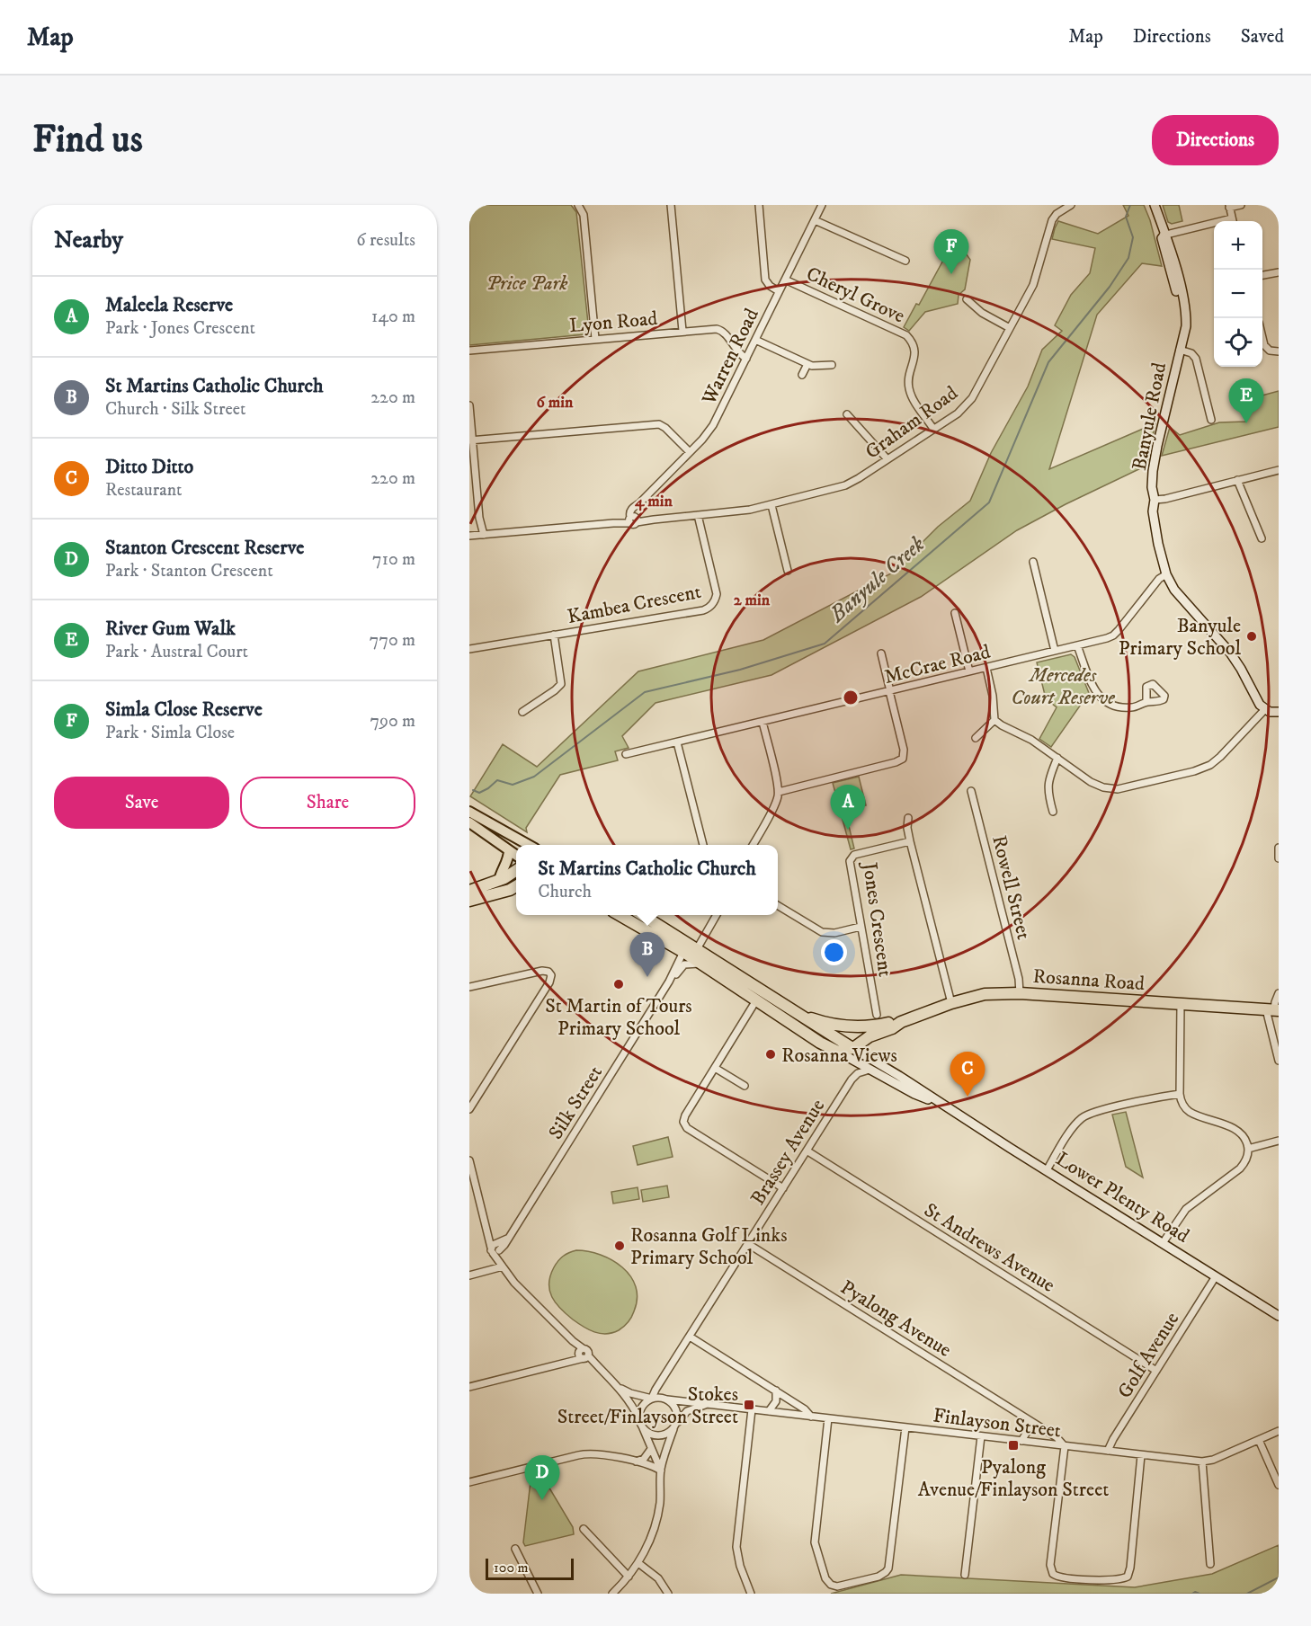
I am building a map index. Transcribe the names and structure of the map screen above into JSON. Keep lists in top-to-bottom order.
{
  "streets": {
    "highway": ["Rosanna Road", "Lower Plenty Road"],
    "street": [
      "Cheryl Grove",
      "Lyon Road",
      "Warren Road",
      "Banyule Road",
      "Graham Road",
      "Kambea Crescent",
      "McCrae Road",
      "Rowell Street",
      "Jones Crescent",
      "Silk Street",
      "Brassey Avenue",
      "St Andrews Avenue",
      "Pyalong Avenue",
      "Golf Avenue",
      "Finlayson Street"
    ]
  },
  "crossings": [
    ["Cheryl Grove", "Warren Road"],
    ["Cheryl Grove", "Graham Road"],
    ["Lyon Road", "Warren Road"],
    ["Warren Road", "Graham Road"],
    ["Banyule Road", "McCrae Road"],
    ["Graham Road", "Kambea Crescent"],
    ["Rowell Street", "Rosanna Road"],
    ["Rosanna Road", "Lower Plenty Road"],
    ["Silk Street", "Lower Plenty Road"],
    ["Brassey Avenue", "Lower Plenty Road"],
    ["Brassey Avenue", "St Andrews Avenue"],
    ["Brassey Avenue", "Pyalong Avenue"],
    ["Brassey Avenue", "Finlayson Street"],
    ["Lower Plenty Road", "Golf Avenue"],
    ["St Andrews Avenue", "Golf Avenue"],
    ["Pyalong Avenue", "Finlayson Street"],
    ["Golf Avenue", "Finlayson Street"]
  ],
  "water": ["Banyule Creek"],
  "parks": ["Price Park", "Mercedes Court Reserve"],
  "places": {
    "other": [
      "Banyule Primary School",
      "St Martin of Tours Primary School",
      "Rosanna Views",
      "Rosanna Golf Links Primary School"
    ],
    "transit": ["Stokes Street/Finlayson Street", "Pyalong Avenue/Finlayson Street"]
  },
  "scale_bar": "100 m",
  "page": {
    "header": "Map",
    "nav": ["Map", "Directions", "Saved"],
    "buttons": [
      "Directions",
      ["Save", "Share"]
    ],
    "title": "Find us",
    "heading": ["Nearby", "6 results"],
    "map_buttons": ["+", "−"],
    "pins": [
      "F",
      "E",
      "A",
      "B",
      "C",
      "D"
    ],
    "list": [
      {
        "mark": "A",
        "name": "Maleela Reserve",
        "note": "Park · Jones Crescent",
        "value": "140 m"
      },
      {
        "mark": "B",
        "name": "St Martins Catholic Church",
        "note": "Church · Silk Street",
        "value": "220 m"
      },
      {
        "mark": "C",
        "name": "Ditto Ditto",
        "note": "Restaurant",
        "value": "220 m"
      },
      {
        "mark": "D",
        "name": "Stanton Crescent Reserve",
        "note": "Park · Stanton Crescent",
        "value": "710 m"
      },
      {
        "mark": "E",
        "name": "River Gum Walk",
        "note": "Park · Austral Court",
        "value": "770 m"
      },
      {
        "mark": "F",
        "name": "Simla Close Reserve",
        "note": "Park · Simla Close",
        "value": "790 m"
      }
    ],
    "popup": ["St Martins Catholic Church", "Church"],
    "scale": "100 m"
  },
  "rings": ["6 min", "4 min", "2 min"]
}
